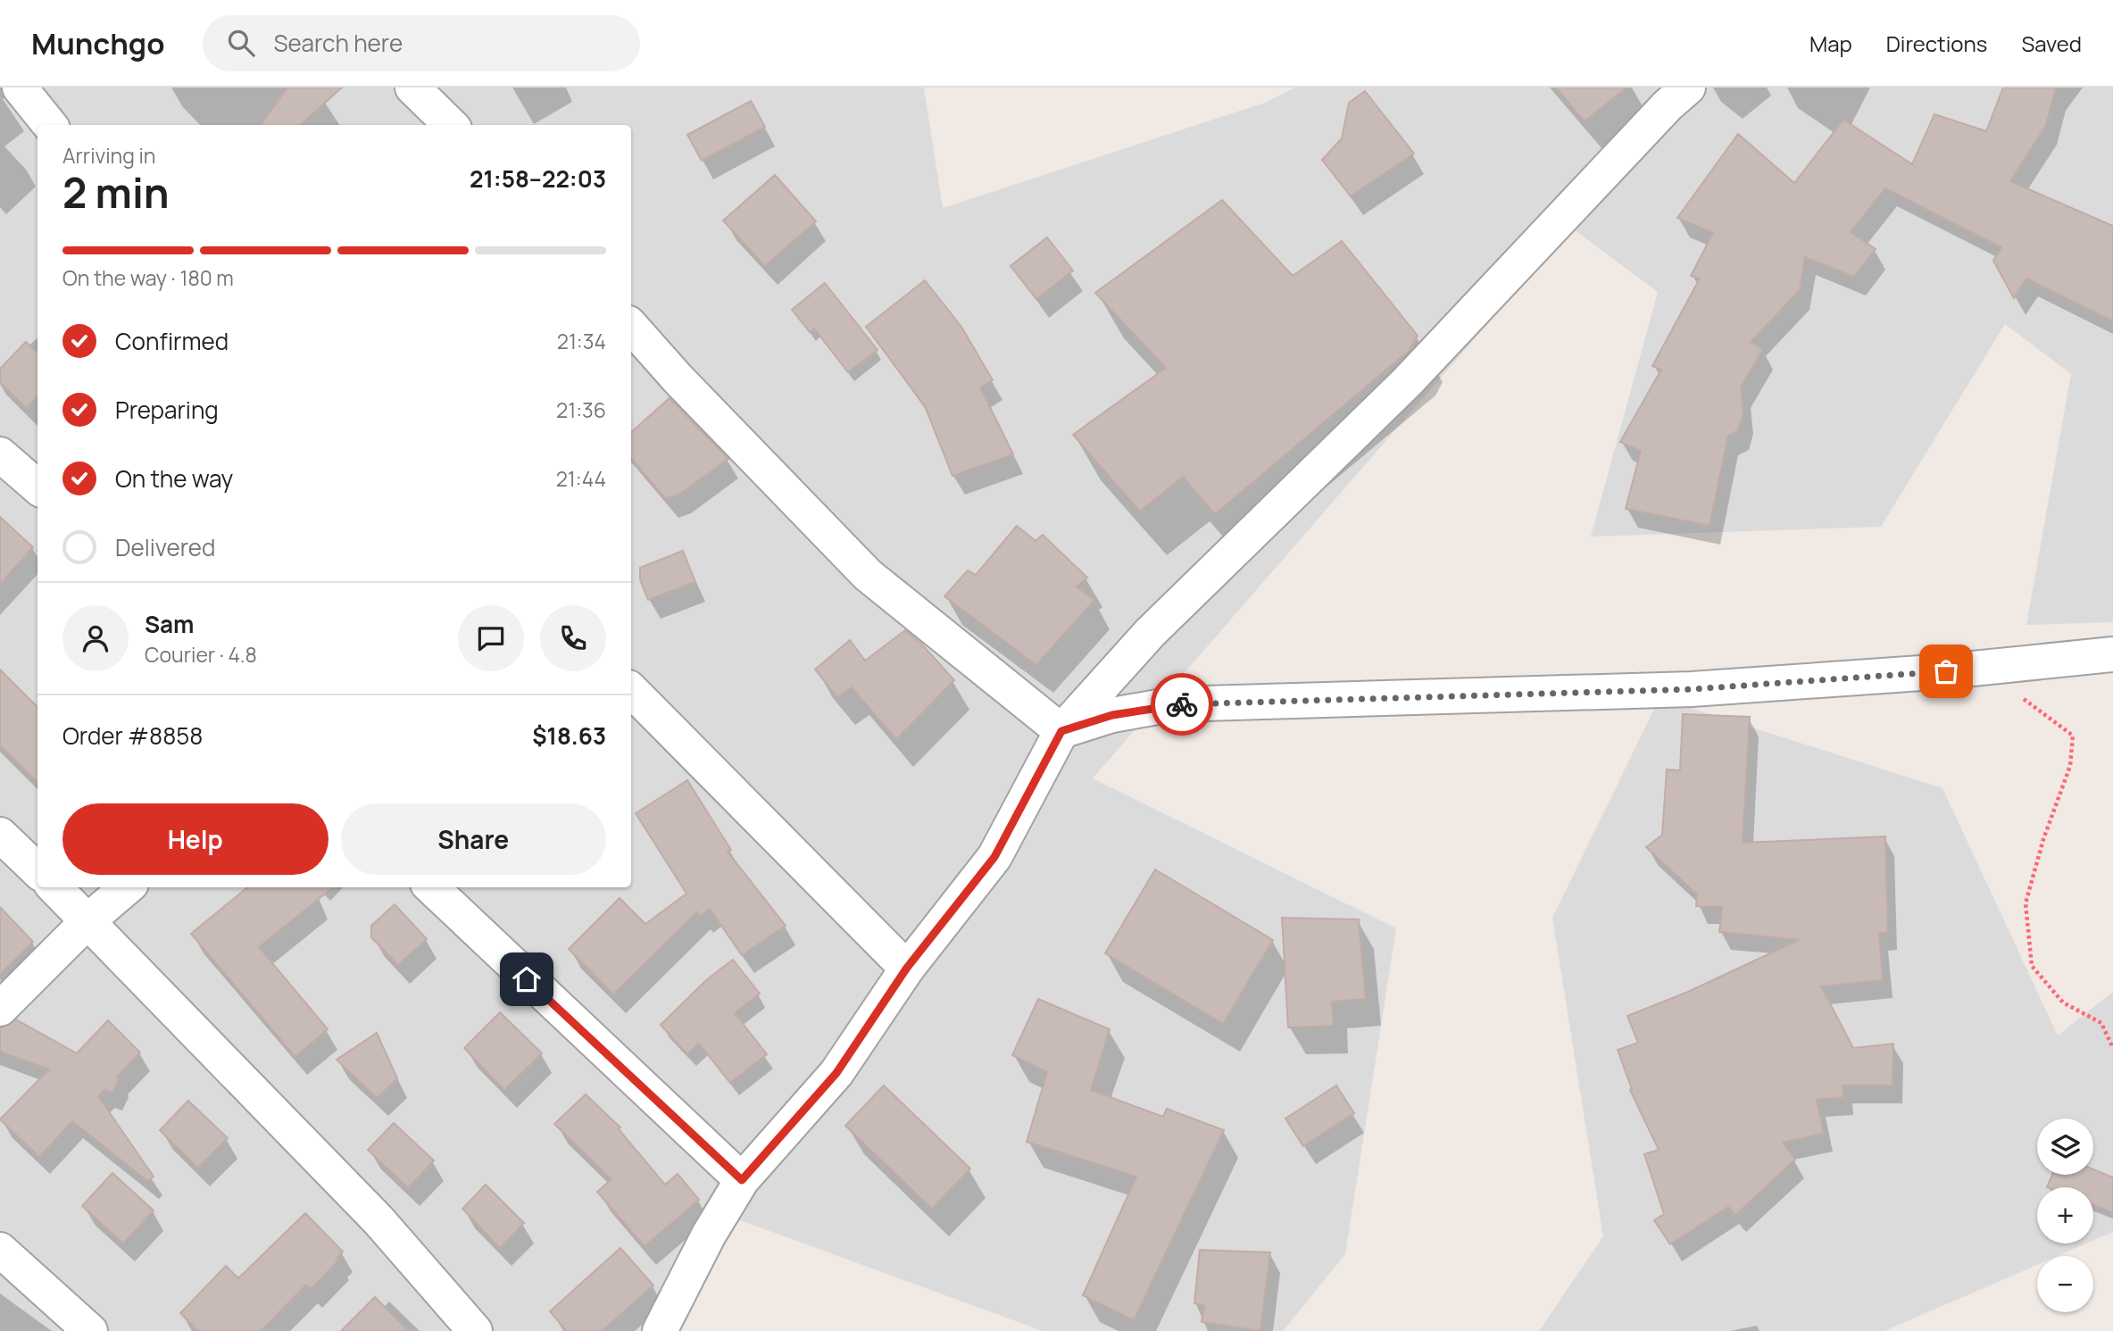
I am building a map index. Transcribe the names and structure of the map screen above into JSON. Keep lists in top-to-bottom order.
{
  "page": {
    "header": "Munchgo",
    "search": "Search here",
    "nav": ["Map", "Directions", "Saved"],
    "heading": ["2 min", "Arriving in", "21:58–22:03"],
    "panel": [
      "Sam",
      "Courier · 4.8",
      "Order #8858",
      "$18.63"
    ],
    "bar": "On the way · 180 m",
    "list": [
      ["Confirmed", "21:34"],
      ["Preparing", "21:36"],
      ["On the way", "21:44"],
      "Delivered"
    ],
    "buttons": ["Help", "Share"],
    "map_buttons": ["+", "−"]
  }
}
